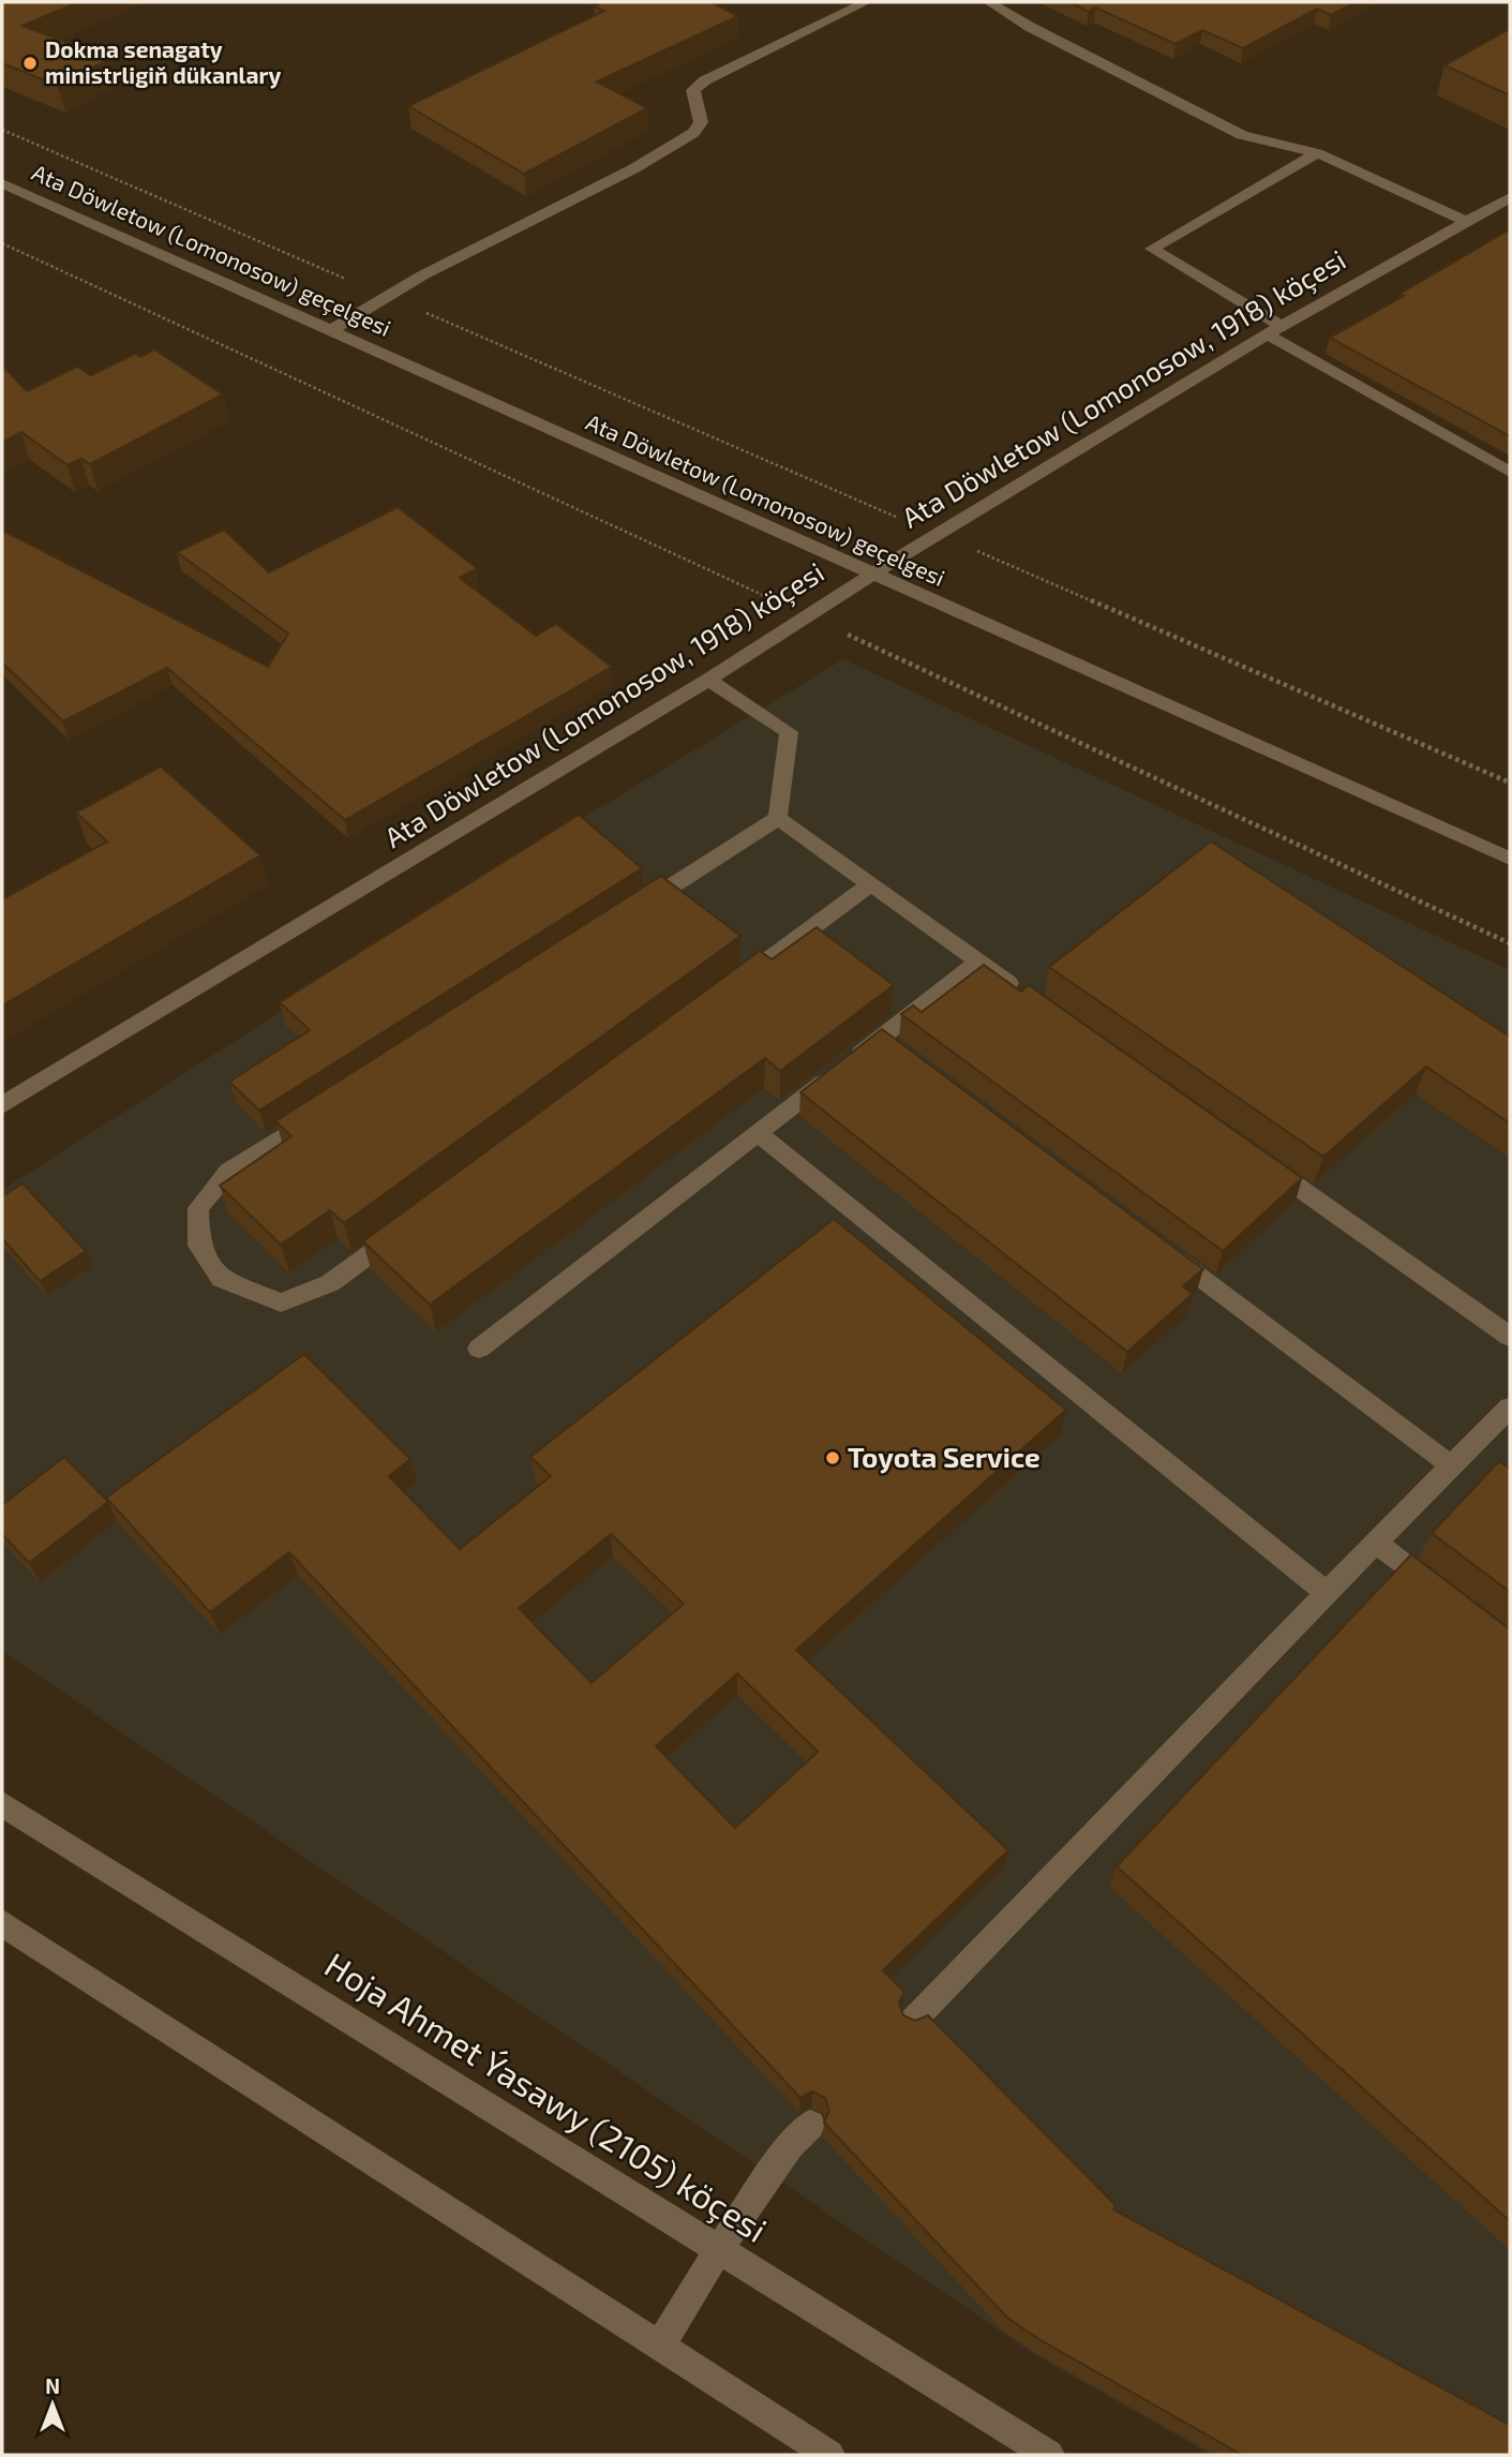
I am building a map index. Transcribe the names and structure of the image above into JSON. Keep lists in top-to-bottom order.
{
  "streets": {
    "street": ["Ata Döwletow (Lomonosow) geçelgesi", "Ata Döwletow (Lomonosow, 1918) köçesi", "Hoja Ahmet Ýasawy (2105) köçesi"]
  },
  "crossings": [
    ["Ata Döwletow (Lomonosow) geçelgesi", "Ata Döwletow (Lomonosow, 1918) köçesi"]
  ],
  "places": ["Dokma senagaty ministrligiň dükanlary", "Toyota Service"],
  "north": "top"
}
